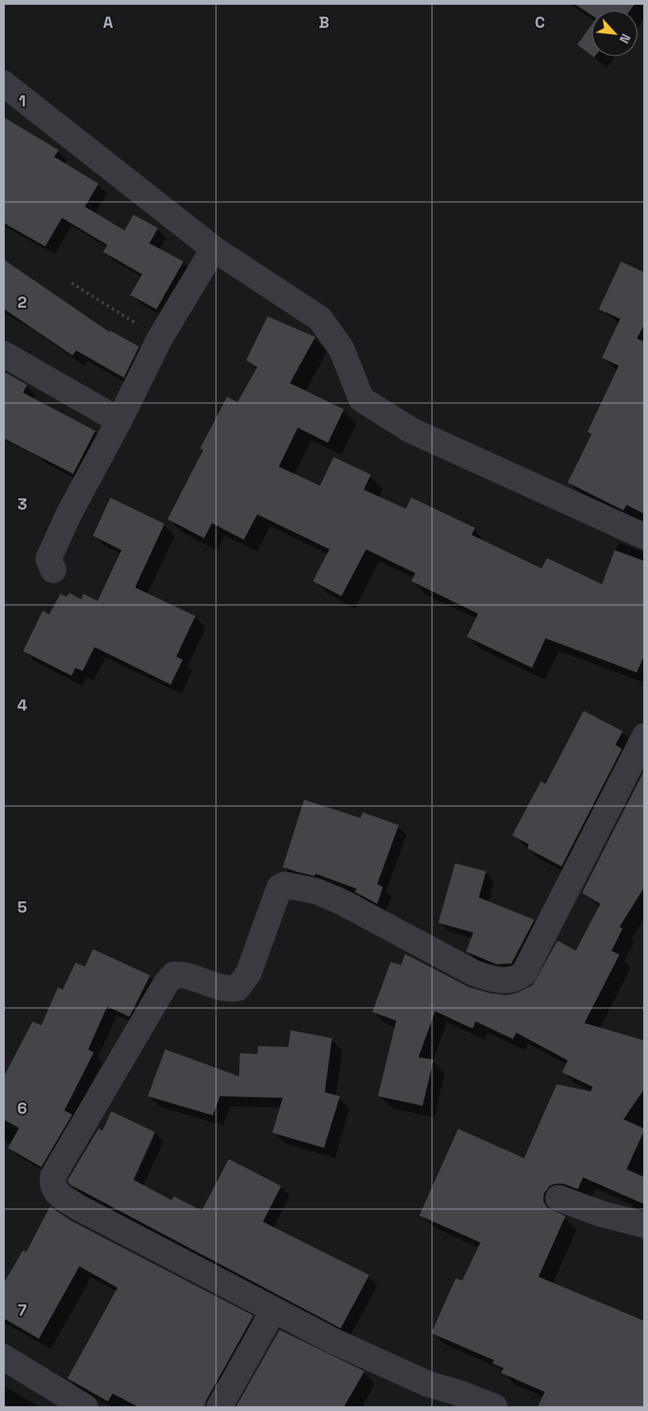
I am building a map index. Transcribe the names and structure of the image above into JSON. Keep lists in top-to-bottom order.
{
  "north": "bottom right",
  "grid": {
    "columns": ["A", "B", "C"],
    "rows": [
      "1",
      "2",
      "3",
      "4",
      "5",
      "6",
      "7"
    ]
  }
}
